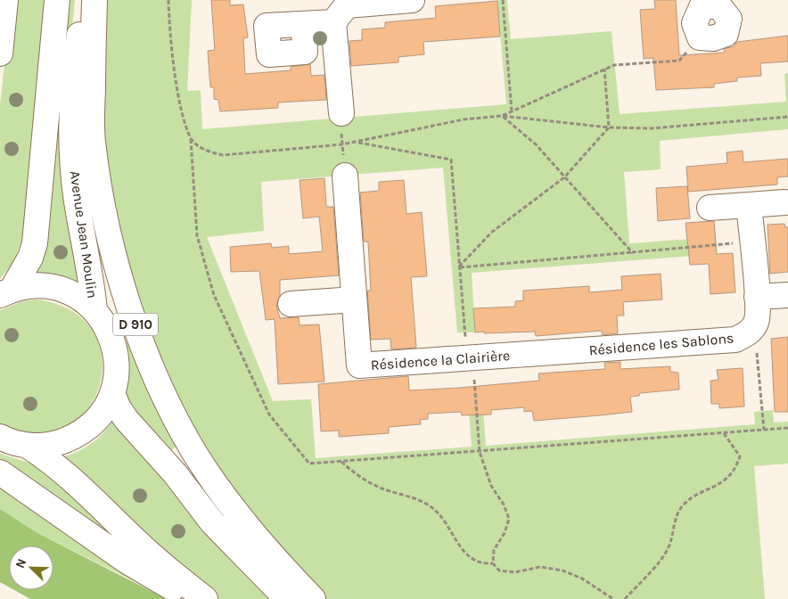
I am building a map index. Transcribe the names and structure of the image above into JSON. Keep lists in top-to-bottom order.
{
  "streets": {
    "main road": [
      "Avenue Jean Moulin",
      "D 910",
      "Résidence les Sablons",
      "Résidence la Clairière"
    ]
  },
  "crossings": [
    ["Résidence les Sablons", "Résidence la Clairière"]
  ],
  "north": "top left"
}
